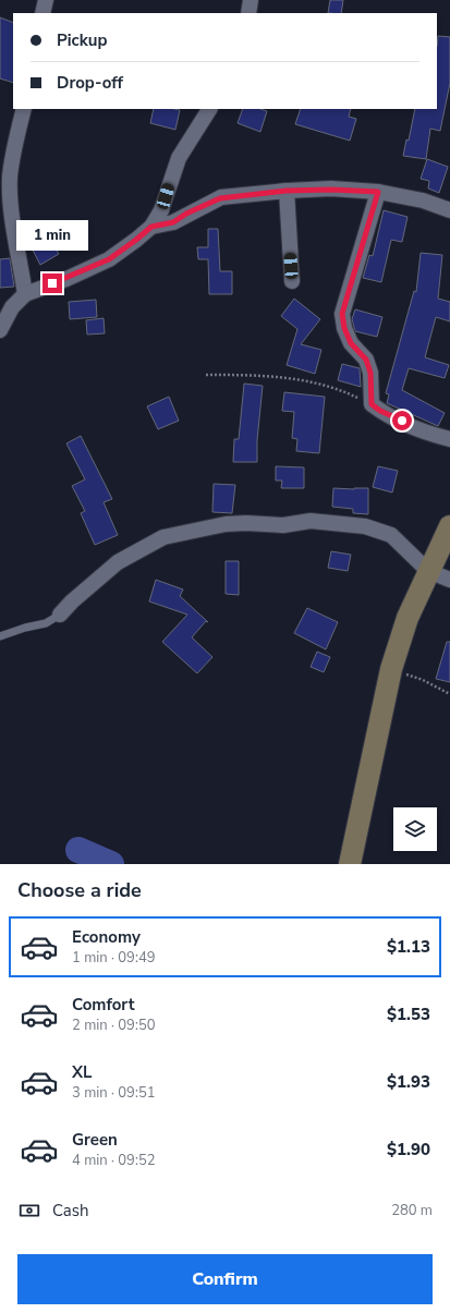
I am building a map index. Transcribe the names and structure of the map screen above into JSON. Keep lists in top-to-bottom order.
{
  "page": {
    "banner": ["Pickup", "Drop-off"],
    "bubble": "1 min",
    "heading": "Choose a ride",
    "list": [
      {
        "name": "Economy",
        "note": "1 min · 09:49",
        "value": "$1.13"
      },
      {
        "name": "Comfort",
        "note": "2 min · 09:50",
        "value": "$1.53"
      },
      {
        "name": "XL",
        "note": "3 min · 09:51",
        "value": "$1.93"
      },
      {
        "name": "Green",
        "note": "4 min · 09:52",
        "value": "$1.90"
      }
    ],
    "pay": ["Cash", "280 m"],
    "buttons": "Confirm"
  }
}
